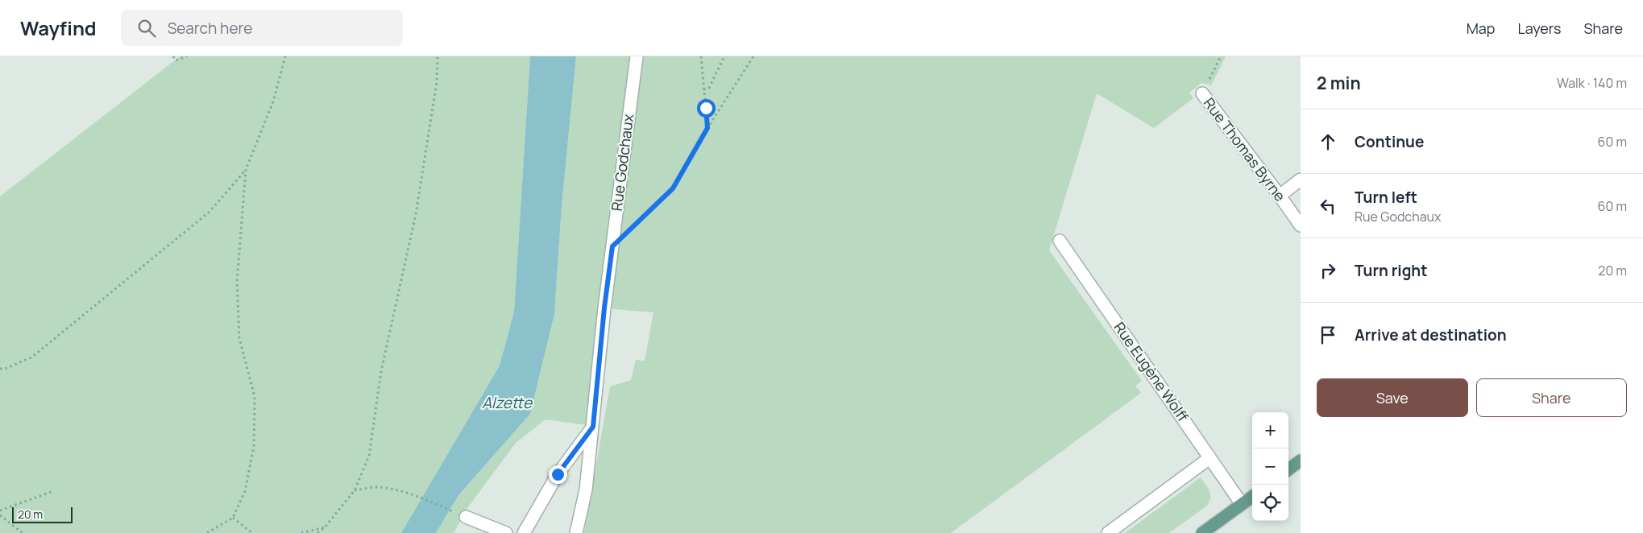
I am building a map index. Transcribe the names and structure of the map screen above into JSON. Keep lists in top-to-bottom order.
{
  "streets": {
    "street": ["Rue Thomas Byrne", "Rue Godchaux", "Rue Eugène Wolff"]
  },
  "water": ["Alzette"],
  "scale_bar": "20 m",
  "page": {
    "header": "Wayfind",
    "search": "Search here",
    "nav": ["Map", "Layers", "Share"],
    "heading": ["2 min", "Walk · 140 m"],
    "list": [
      ["Continue", "60 m"],
      ["Turn left", "Rue Godchaux", "60 m"],
      ["Turn right", "20 m"],
      "Arrive at destination"
    ],
    "buttons": ["Save", "Share"],
    "map_buttons": ["+", "−"],
    "scale": "20 m"
  }
}
